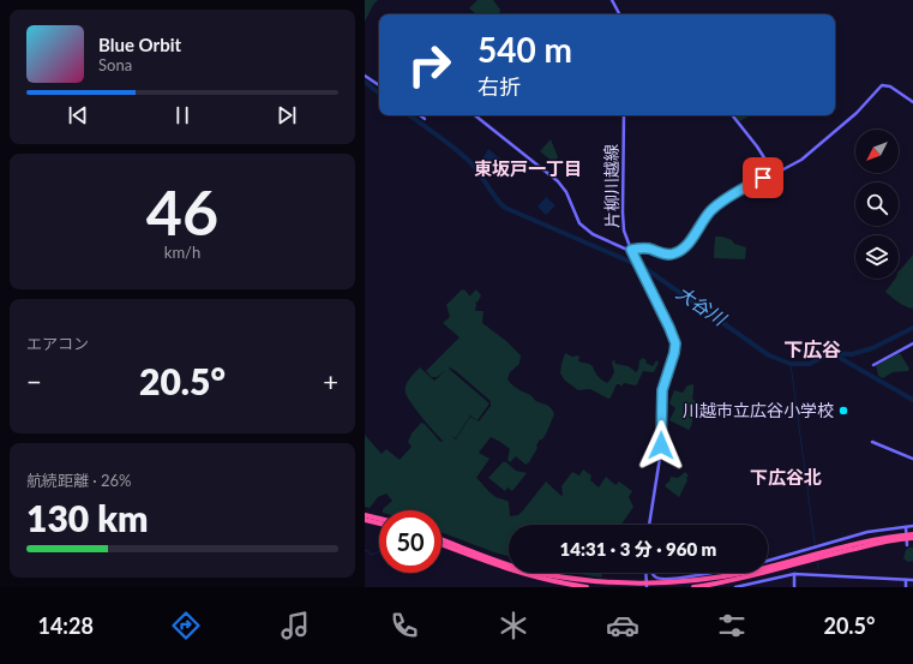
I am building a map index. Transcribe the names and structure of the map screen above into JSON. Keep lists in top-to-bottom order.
{
  "streets": {
    "street": ["片柳川越線"]
  },
  "districts": ["東坂戸一丁目", "下広谷", "下広谷北"],
  "water": ["大谷川"],
  "places": ["川越市立広谷小学校"],
  "north": "bottom left",
  "page": {
    "turn": ["540 m", "右折"],
    "song": ["Blue Orbit", "Sona"],
    "tile": [
      ["46", "km/h"],
      "エアコン",
      ["航続距離 · 26%", "130 km"]
    ],
    "heat": ["−", "20.5°", "+"],
    "limit": "50",
    "trip": "14:31 · 3 分 · 960 m",
    "tabs": ["14:28", "20.5°"]
  }
}
